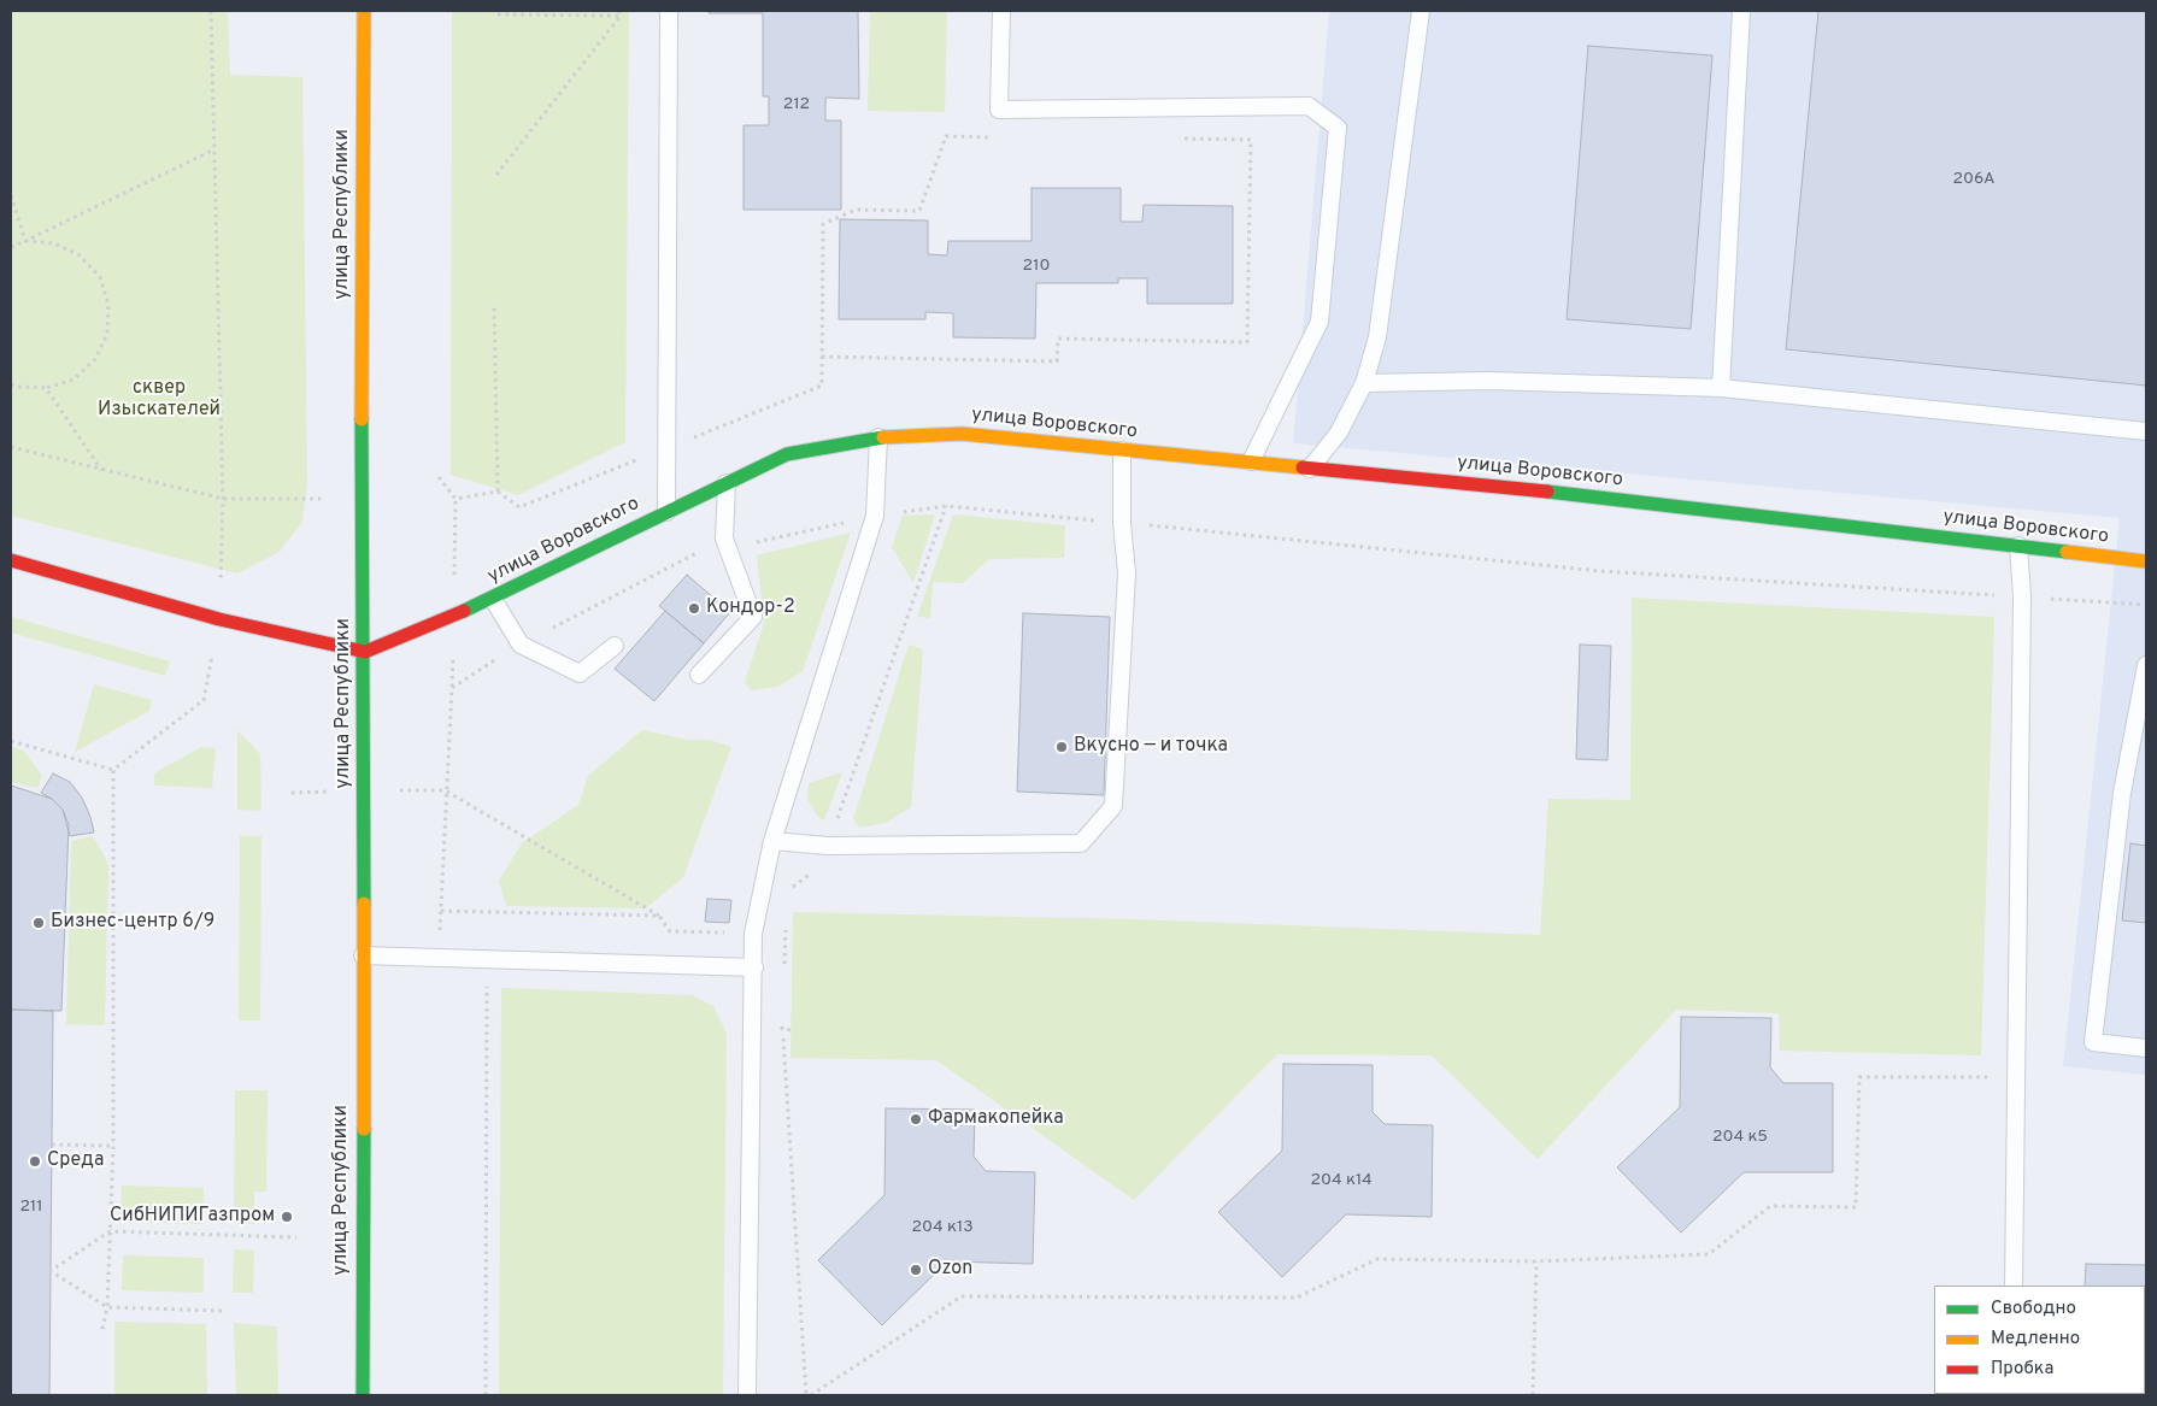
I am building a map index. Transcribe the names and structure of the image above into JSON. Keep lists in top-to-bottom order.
{
  "streets": {
    "street": ["улица Республики", "улица Воровского"]
  },
  "crossings": [
    ["улица Республики", "улица Воровского"]
  ],
  "parks": ["сквер Изыскателей"],
  "places": [
    "Кондор-2",
    "Вкусно — и точка",
    "Бизнес-центр 6/9",
    "Фармакопейка",
    "Среда",
    "СибНИПИГазпром",
    "Ozon"
  ],
  "house_numbers": [
    "212",
    "206А",
    "210",
    "204 к5",
    "204 к14",
    "211",
    "204 к13"
  ],
  "legend": ["Свободно", "Медленно", "Пробка"]
}
